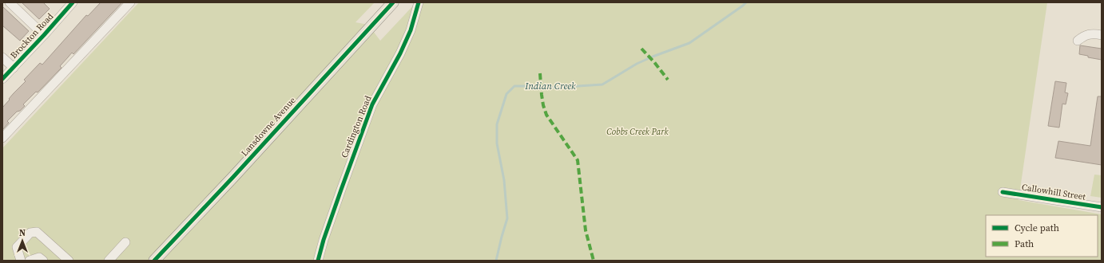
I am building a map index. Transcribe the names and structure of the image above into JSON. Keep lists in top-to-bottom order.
{
  "streets": {
    "main road": ["Lansdowne Avenue"],
    "street": ["Brockton Road", "Cardington Road", "Callowhill Street"]
  },
  "water": ["Indian Creek"],
  "parks": ["Cobbs Creek Park"],
  "legend": ["Cycle path", "Path"],
  "north": "top"
}
